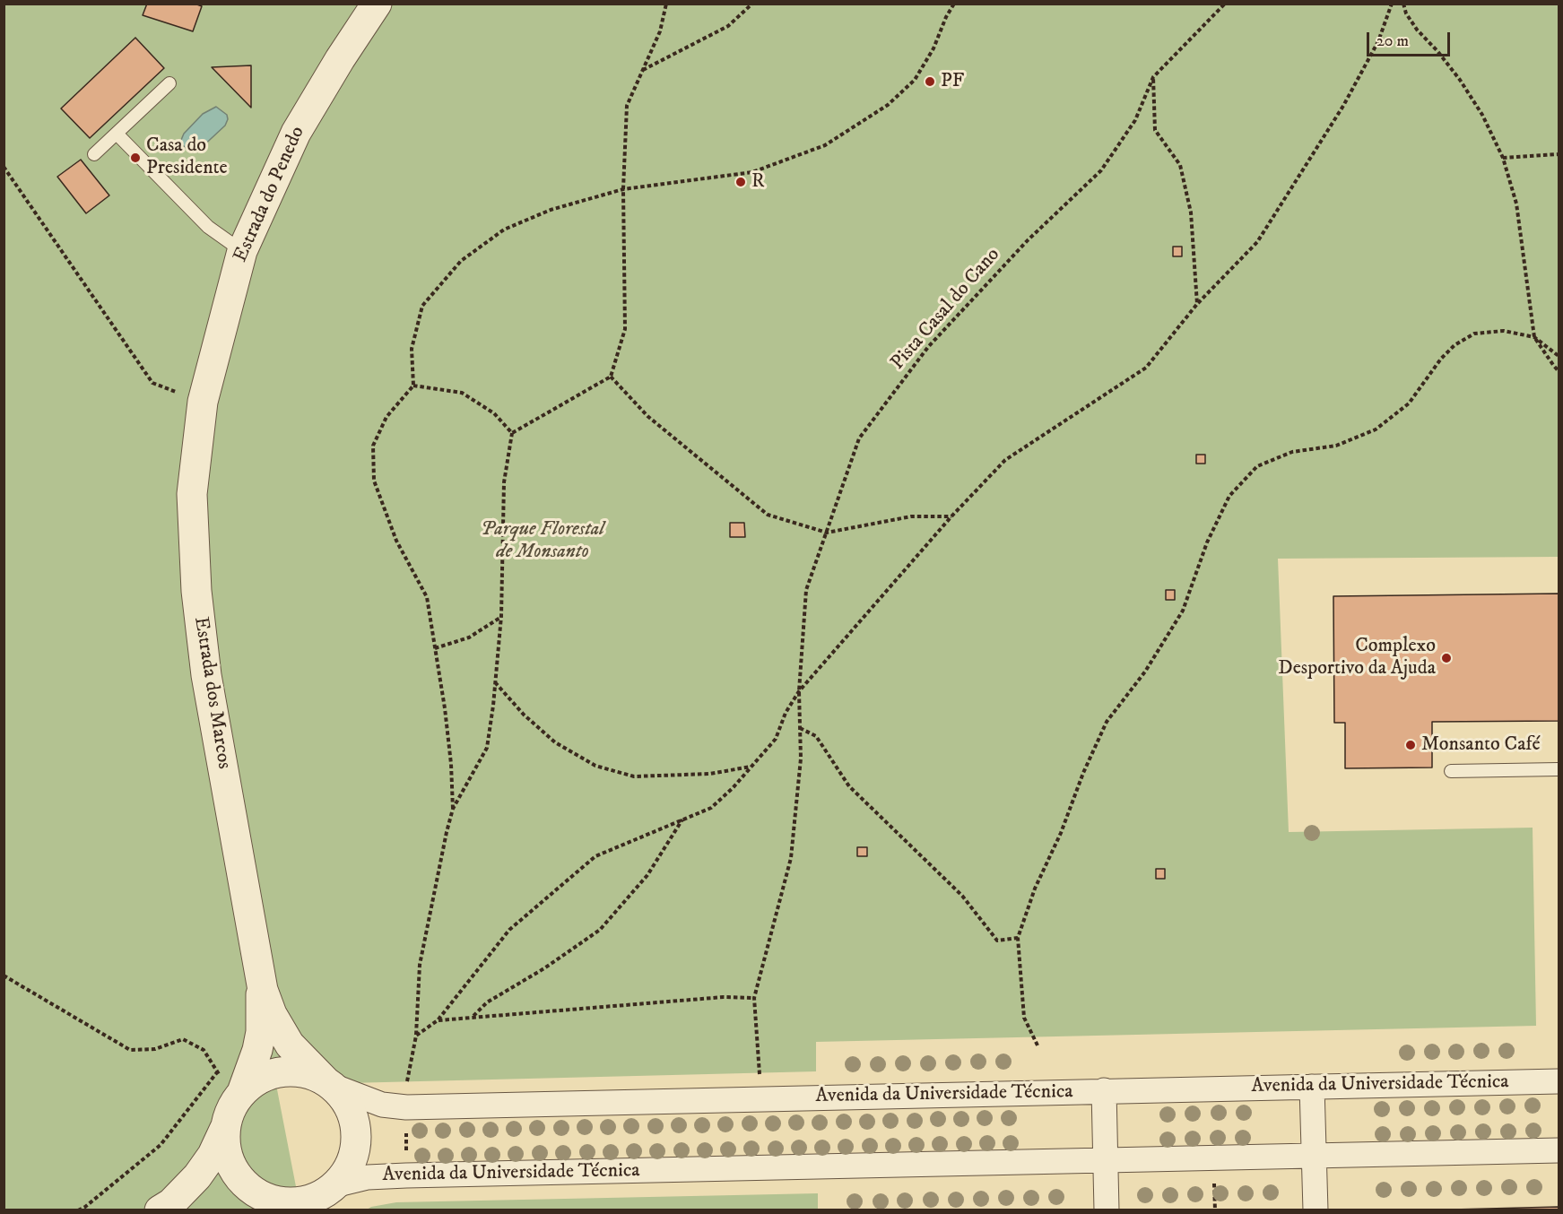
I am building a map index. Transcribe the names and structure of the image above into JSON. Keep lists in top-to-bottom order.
{
  "streets": {
    "street": ["Estrada do Penedo", "Estrada dos Marcos", "Avenida da Universidade Técnica"],
    "path": ["Pista Casal do Cano"]
  },
  "crossings": [
    ["Estrada do Penedo", "Estrada dos Marcos"],
    ["Pista Casal do Cano", "Avenida da Universidade Técnica"],
    ["Estrada dos Marcos", "Avenida da Universidade Técnica"]
  ],
  "parks": ["Parque Florestal de Monsanto"],
  "places": [
    "PF",
    "Casa do Presidente",
    "R",
    "Complexo Desportivo da Ajuda",
    "Monsanto Café"
  ],
  "scale_bar": "20 m"
}
